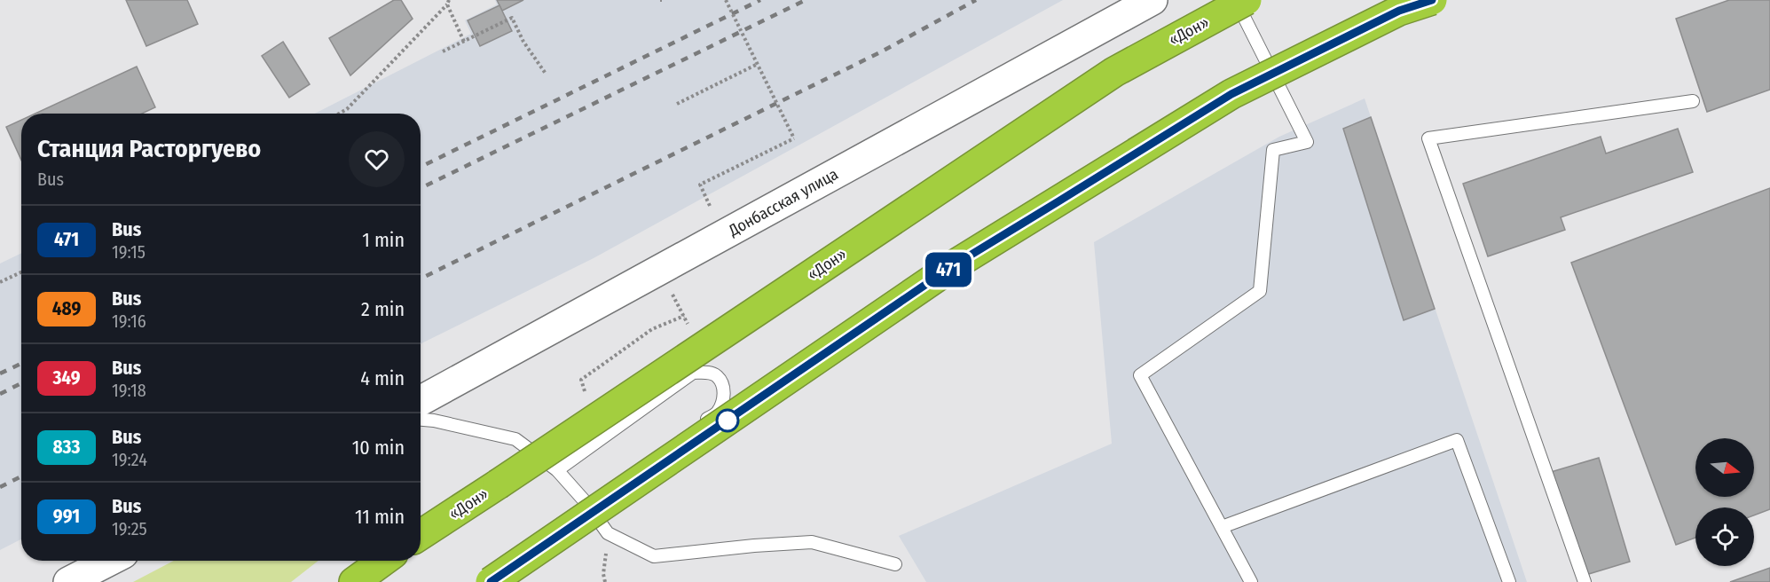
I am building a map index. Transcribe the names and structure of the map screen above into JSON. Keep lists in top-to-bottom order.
{
  "streets": {
    "highway": ["«Дон»"],
    "street": ["Донбасская улица"]
  },
  "lines": ["bus line 471"],
  "north": "right",
  "page": {
    "on_map": "471",
    "heading": ["Станция Расторгуево", "Bus"],
    "list": [
      {
        "mark": "471",
        "name": "Bus",
        "note": "19:15",
        "value": "1 min"
      },
      {
        "mark": "489",
        "name": "Bus",
        "note": "19:16",
        "value": "2 min"
      },
      {
        "mark": "349",
        "name": "Bus",
        "note": "19:18",
        "value": "4 min"
      },
      {
        "mark": "833",
        "name": "Bus",
        "note": "19:24",
        "value": "10 min"
      },
      {
        "mark": "991",
        "name": "Bus",
        "note": "19:25",
        "value": "11 min"
      }
    ]
  }
}
